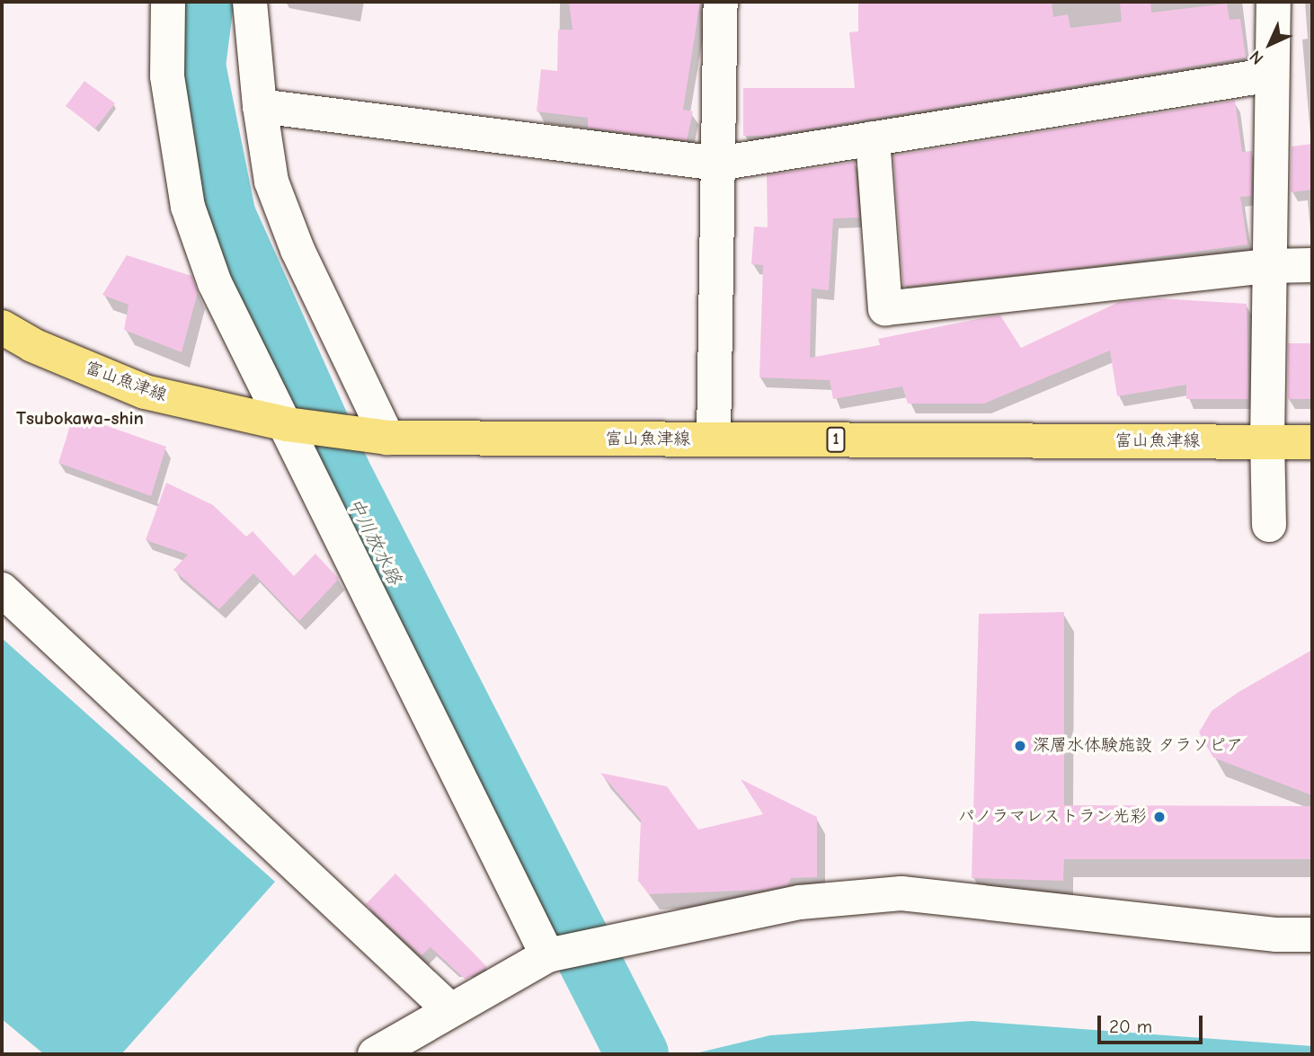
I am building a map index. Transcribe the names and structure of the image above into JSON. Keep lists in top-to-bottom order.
{
  "streets": {
    "main road": ["富山魚津線", "1"]
  },
  "districts": ["Tsubokawa-shin"],
  "water": ["中川放水路"],
  "places": ["深層水体験施設 タラソピア", "パノラマレストラン光彩"],
  "scale_bar": "20 m",
  "north": "bottom left"
}
